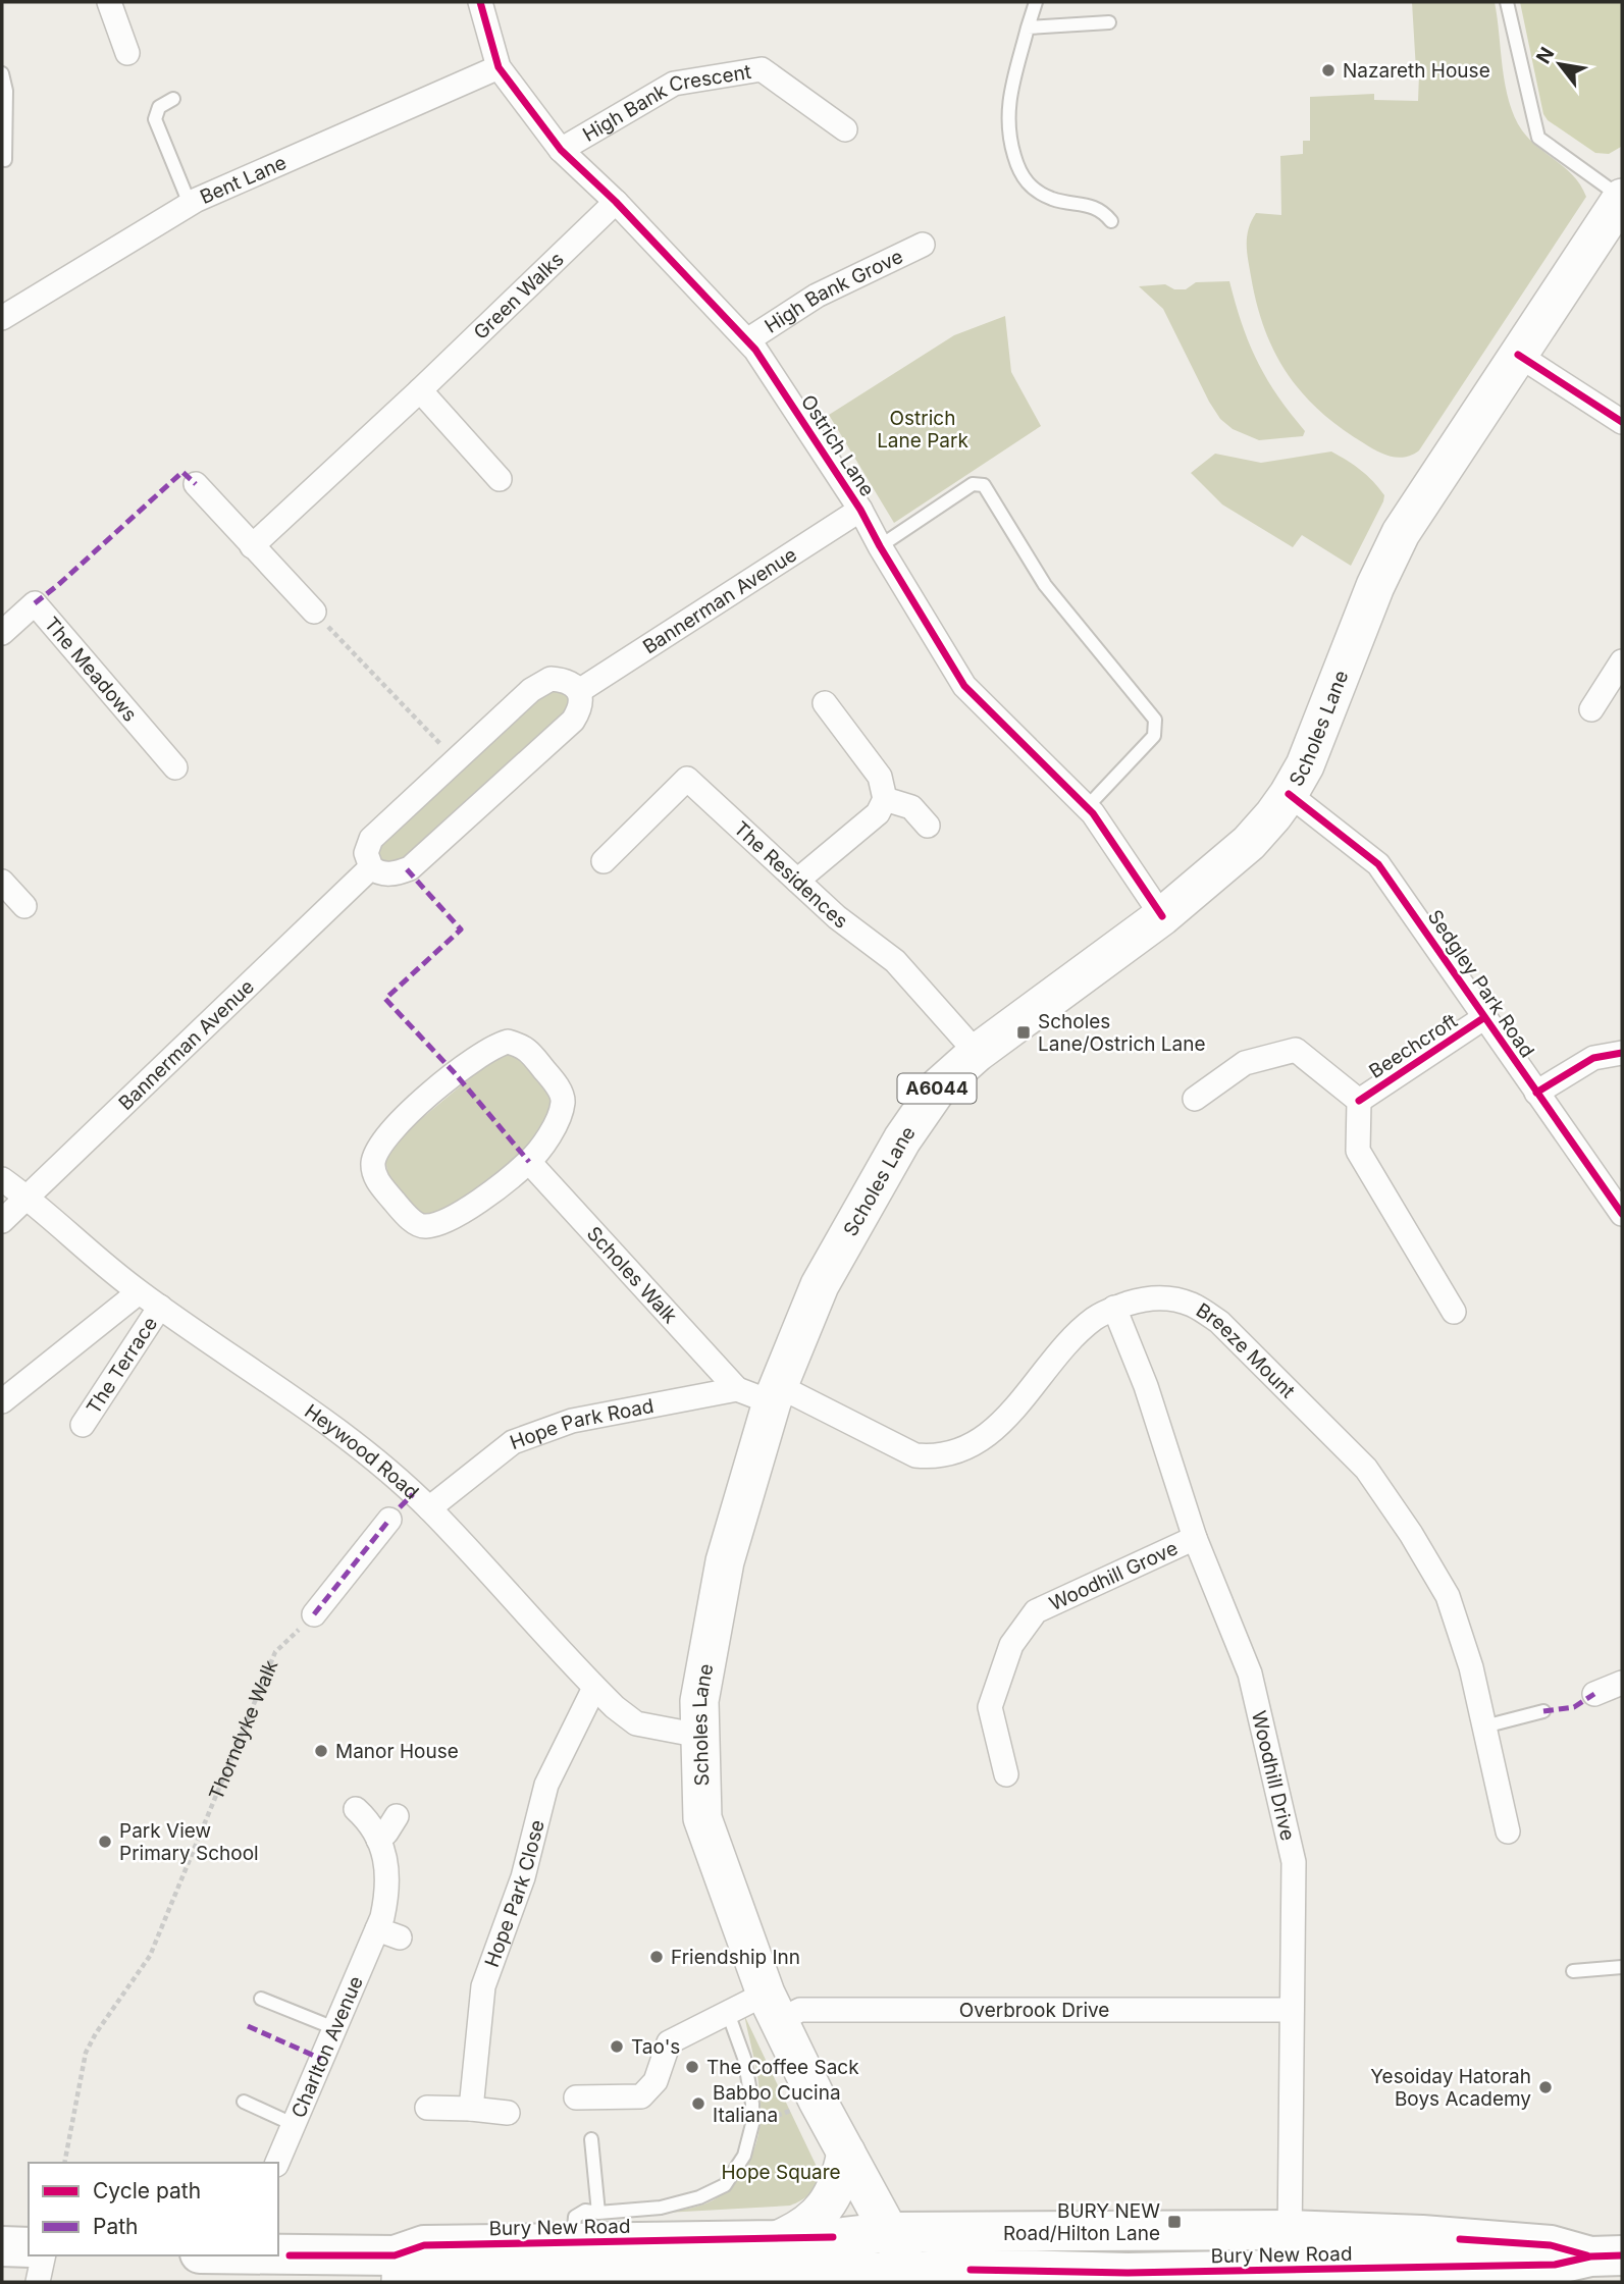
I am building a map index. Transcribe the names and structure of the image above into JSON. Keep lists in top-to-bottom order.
{
  "streets": {
    "highway": ["Bury New Road"],
    "main road": ["Scholes Lane", "A6044"],
    "street": [
      "High Bank Crescent",
      "Bent Lane",
      "High Bank Grove",
      "Green Walks",
      "Ostrich Lane",
      "Bannerman Avenue",
      "The Meadows",
      "The Residences",
      "Sedgley Park Road",
      "Beechcroft",
      "Scholes Walk",
      "Breeze Mount",
      "The Terrace",
      "Hope Park Road",
      "Heywood Road",
      "Woodhill Grove",
      "Woodhill Drive",
      "Hope Park Close",
      "Overbrook Drive",
      "Charlton Avenue"
    ],
    "path": ["Thorndyke Walk"]
  },
  "crossings": [
    ["High Bank Crescent", "Ostrich Lane"],
    ["Bent Lane", "Ostrich Lane"],
    ["High Bank Grove", "Ostrich Lane"],
    ["Green Walks", "Ostrich Lane"],
    ["Ostrich Lane", "Bannerman Avenue"],
    ["Ostrich Lane", "Scholes Lane"],
    ["Bannerman Avenue", "Heywood Road"],
    ["Scholes Lane", "The Residences"],
    ["Scholes Lane", "Sedgley Park Road"],
    ["Scholes Lane", "A6044"],
    ["Scholes Lane", "Scholes Walk"],
    ["Scholes Lane", "Breeze Mount"],
    ["Scholes Lane", "Hope Park Road"],
    ["Scholes Lane", "Heywood Road"],
    ["Scholes Lane", "Overbrook Drive"],
    ["Scholes Lane", "Bury New Road"],
    ["Sedgley Park Road", "Beechcroft"],
    ["A6044", "Bury New Road"],
    ["Scholes Walk", "Breeze Mount"],
    ["Scholes Walk", "Hope Park Road"],
    ["Breeze Mount", "Hope Park Road"],
    ["Breeze Mount", "Woodhill Drive"],
    ["The Terrace", "Heywood Road"],
    ["Hope Park Road", "Heywood Road"],
    ["Heywood Road", "Hope Park Close"],
    ["Woodhill Grove", "Woodhill Drive"],
    ["Woodhill Drive", "Overbrook Drive"],
    ["Woodhill Drive", "Bury New Road"]
  ],
  "parks": ["Ostrich Lane Park", "Hope Square"],
  "places": {
    "other": [
      "Nazareth House",
      "Manor House",
      "Park View Primary School",
      "Friendship Inn",
      "Tao's",
      "The Coffee Sack",
      "Yesoiday Hatorah Boys Academy",
      "Babbo Cucina Italiana"
    ],
    "transit": ["Scholes Lane/Ostrich Lane", "BURY NEW Road/Hilton Lane"]
  },
  "legend": ["Cycle path", "Path"],
  "north": "top left"
}
